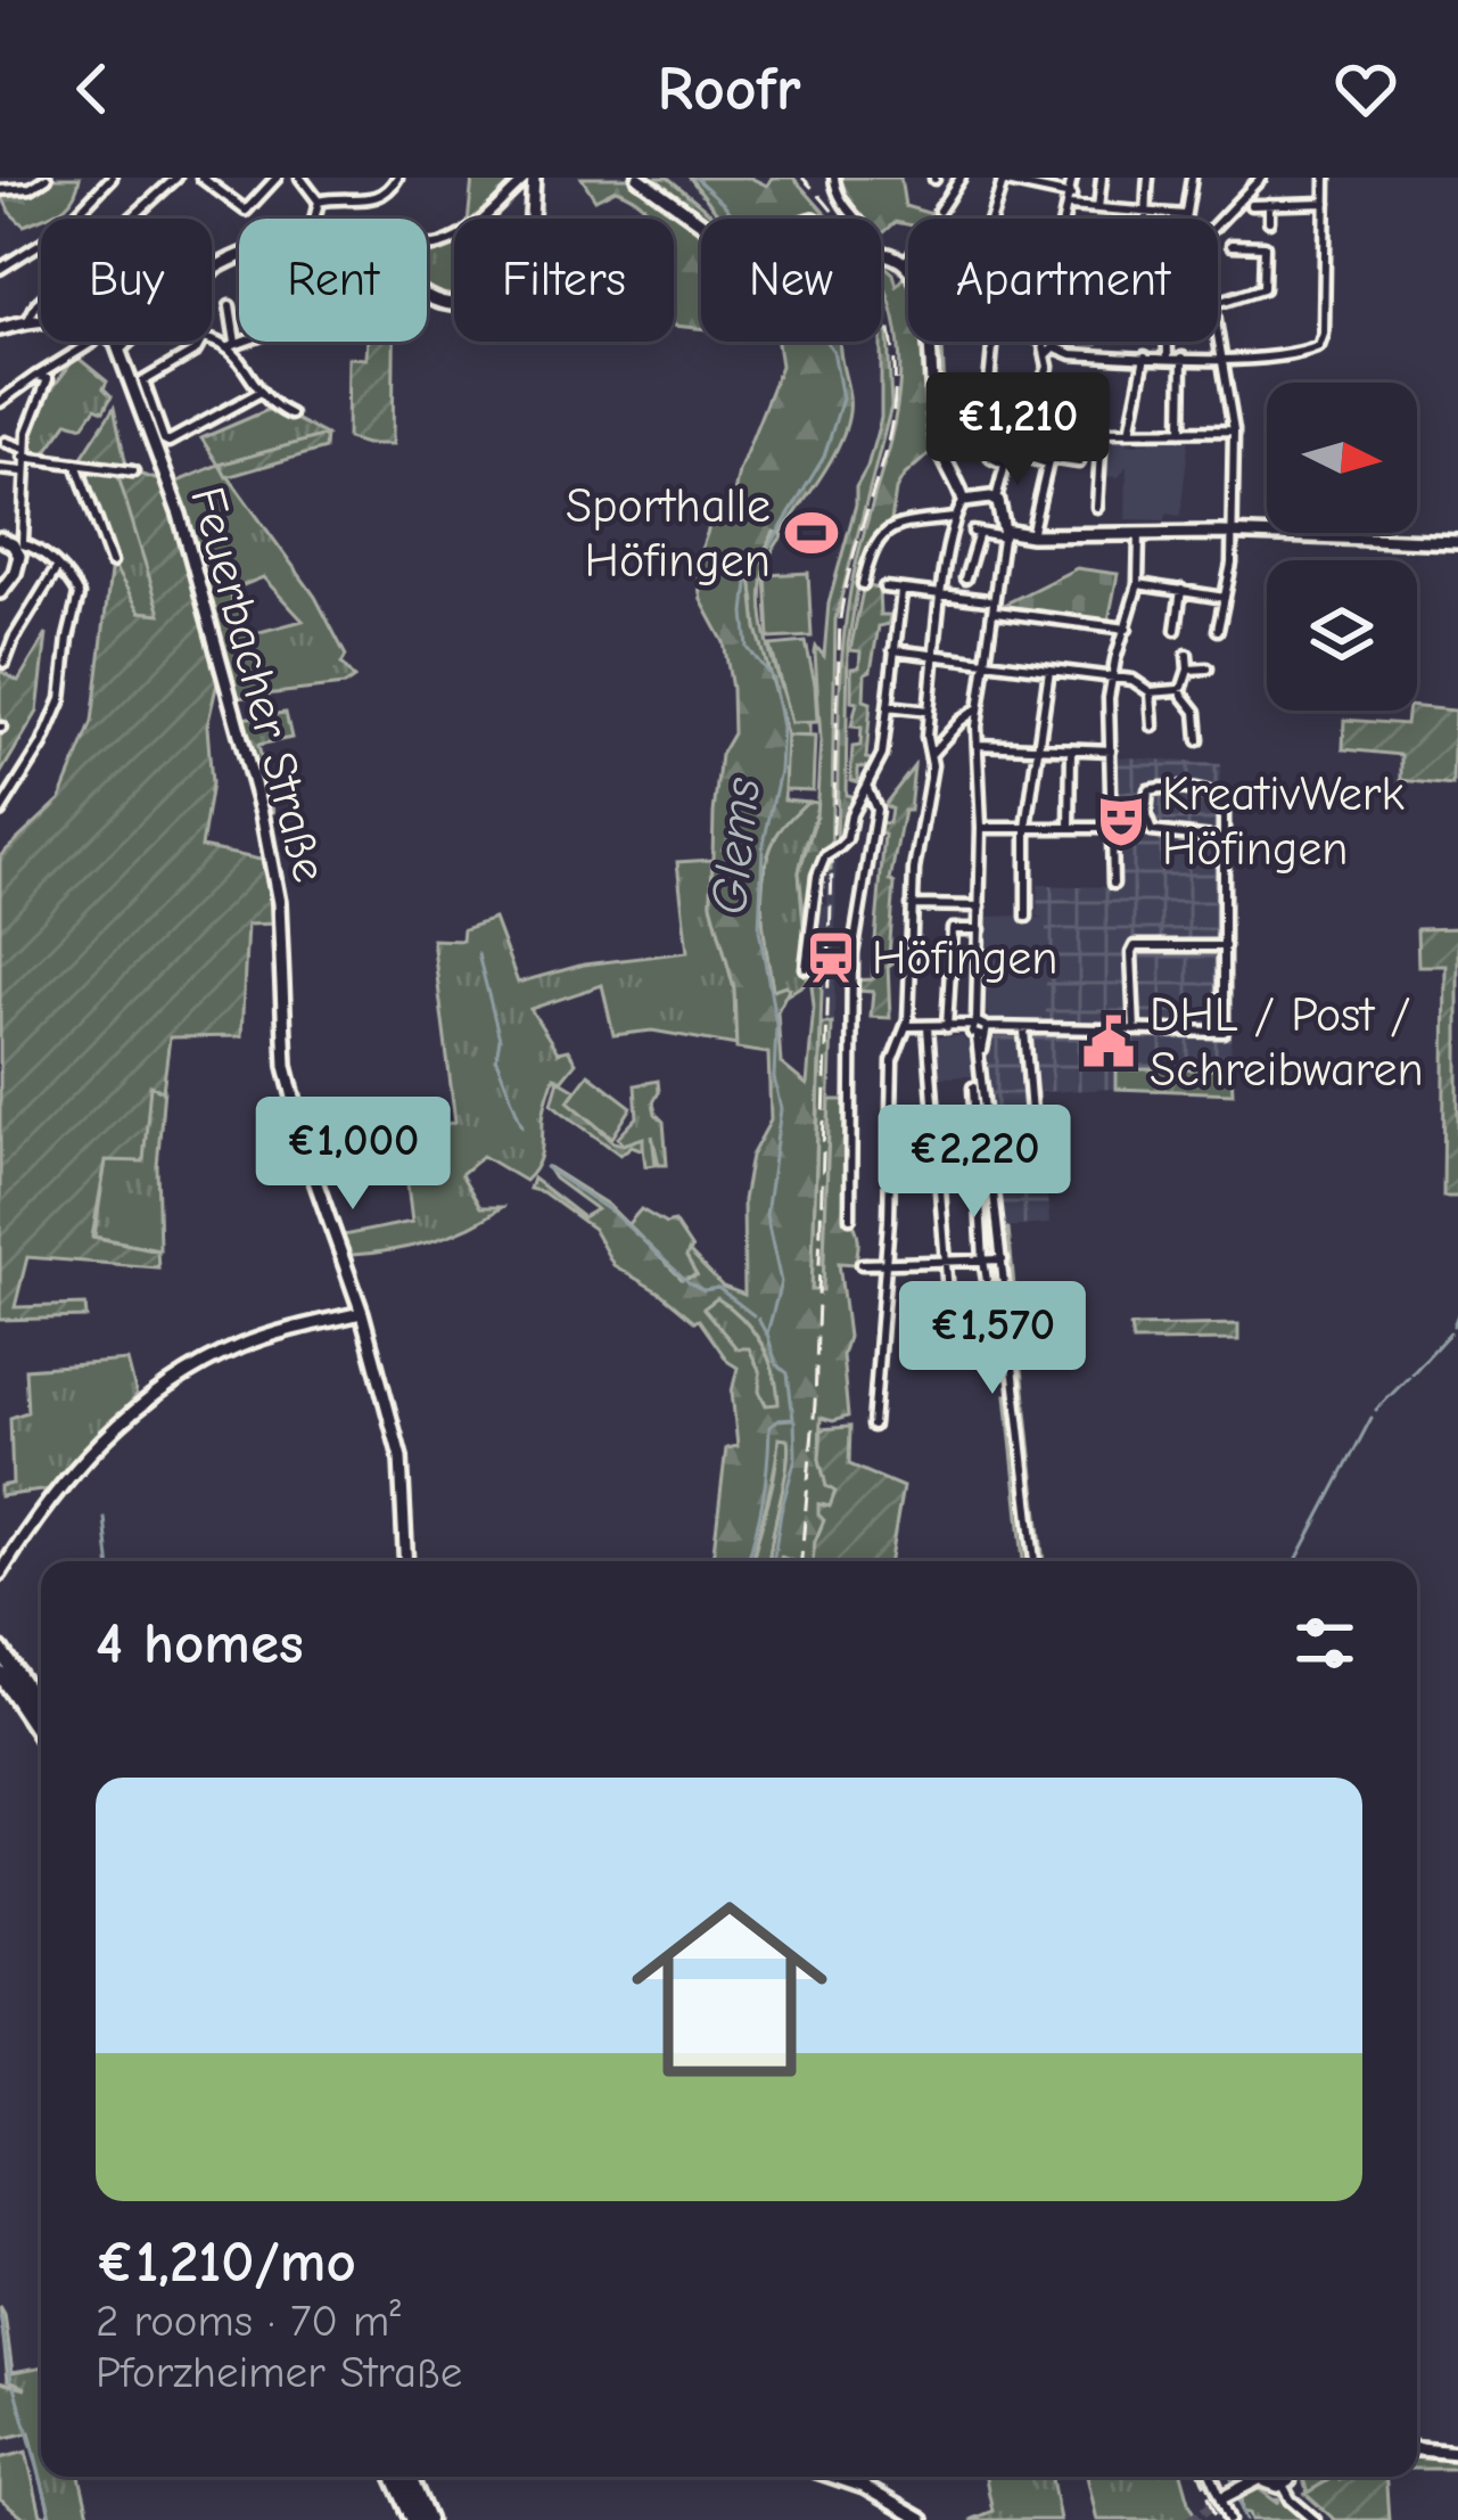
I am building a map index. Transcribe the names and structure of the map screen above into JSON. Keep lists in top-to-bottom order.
{
  "streets": {
    "main road": ["Feuerbacher Straße"]
  },
  "water": ["Glems"],
  "places": {
    "sports": ["Sporthalle Höfingen"],
    "theatre": ["KreativWerk Höfingen"],
    "station": ["Höfingen"],
    "public building": ["DHL / Post / Schreibwaren"]
  },
  "north": "right",
  "page": {
    "header": "Roofr",
    "chip": [
      "Buy",
      "Rent",
      "Filters",
      "New",
      "Apartment"
    ],
    "price": [
      "€1,210",
      "€1,000",
      "€2,220",
      "€1,570"
    ],
    "heading": "4 homes",
    "list": [
      {
        "name": "€1,210/mo",
        "note": "2 rooms · 70 m² · Pforzheimer Straße"
      }
    ]
  }
}
